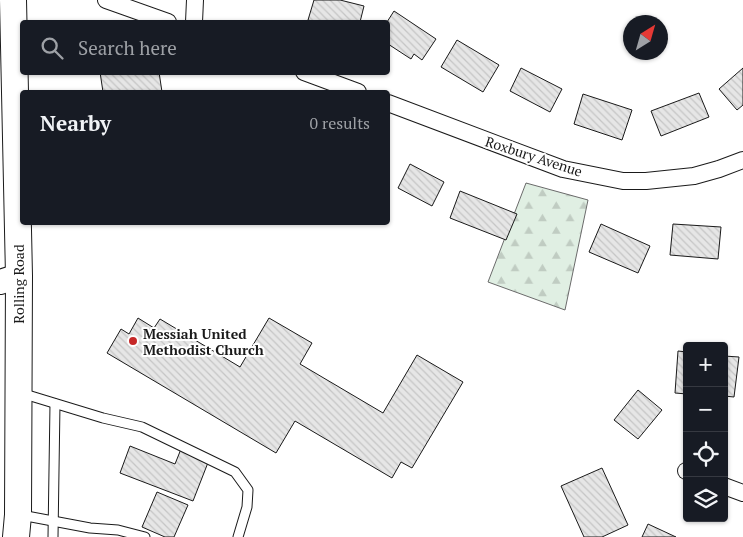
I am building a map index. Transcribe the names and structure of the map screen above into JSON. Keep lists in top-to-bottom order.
{
  "streets": {
    "main road": ["Rolling Road"],
    "street": ["Roxbury Avenue"]
  },
  "places": ["Messiah United Methodist Church"],
  "north": "top right",
  "page": {
    "search": "Search here",
    "heading": ["Nearby", "0 results"],
    "map_buttons": ["+", "−"]
  }
}
